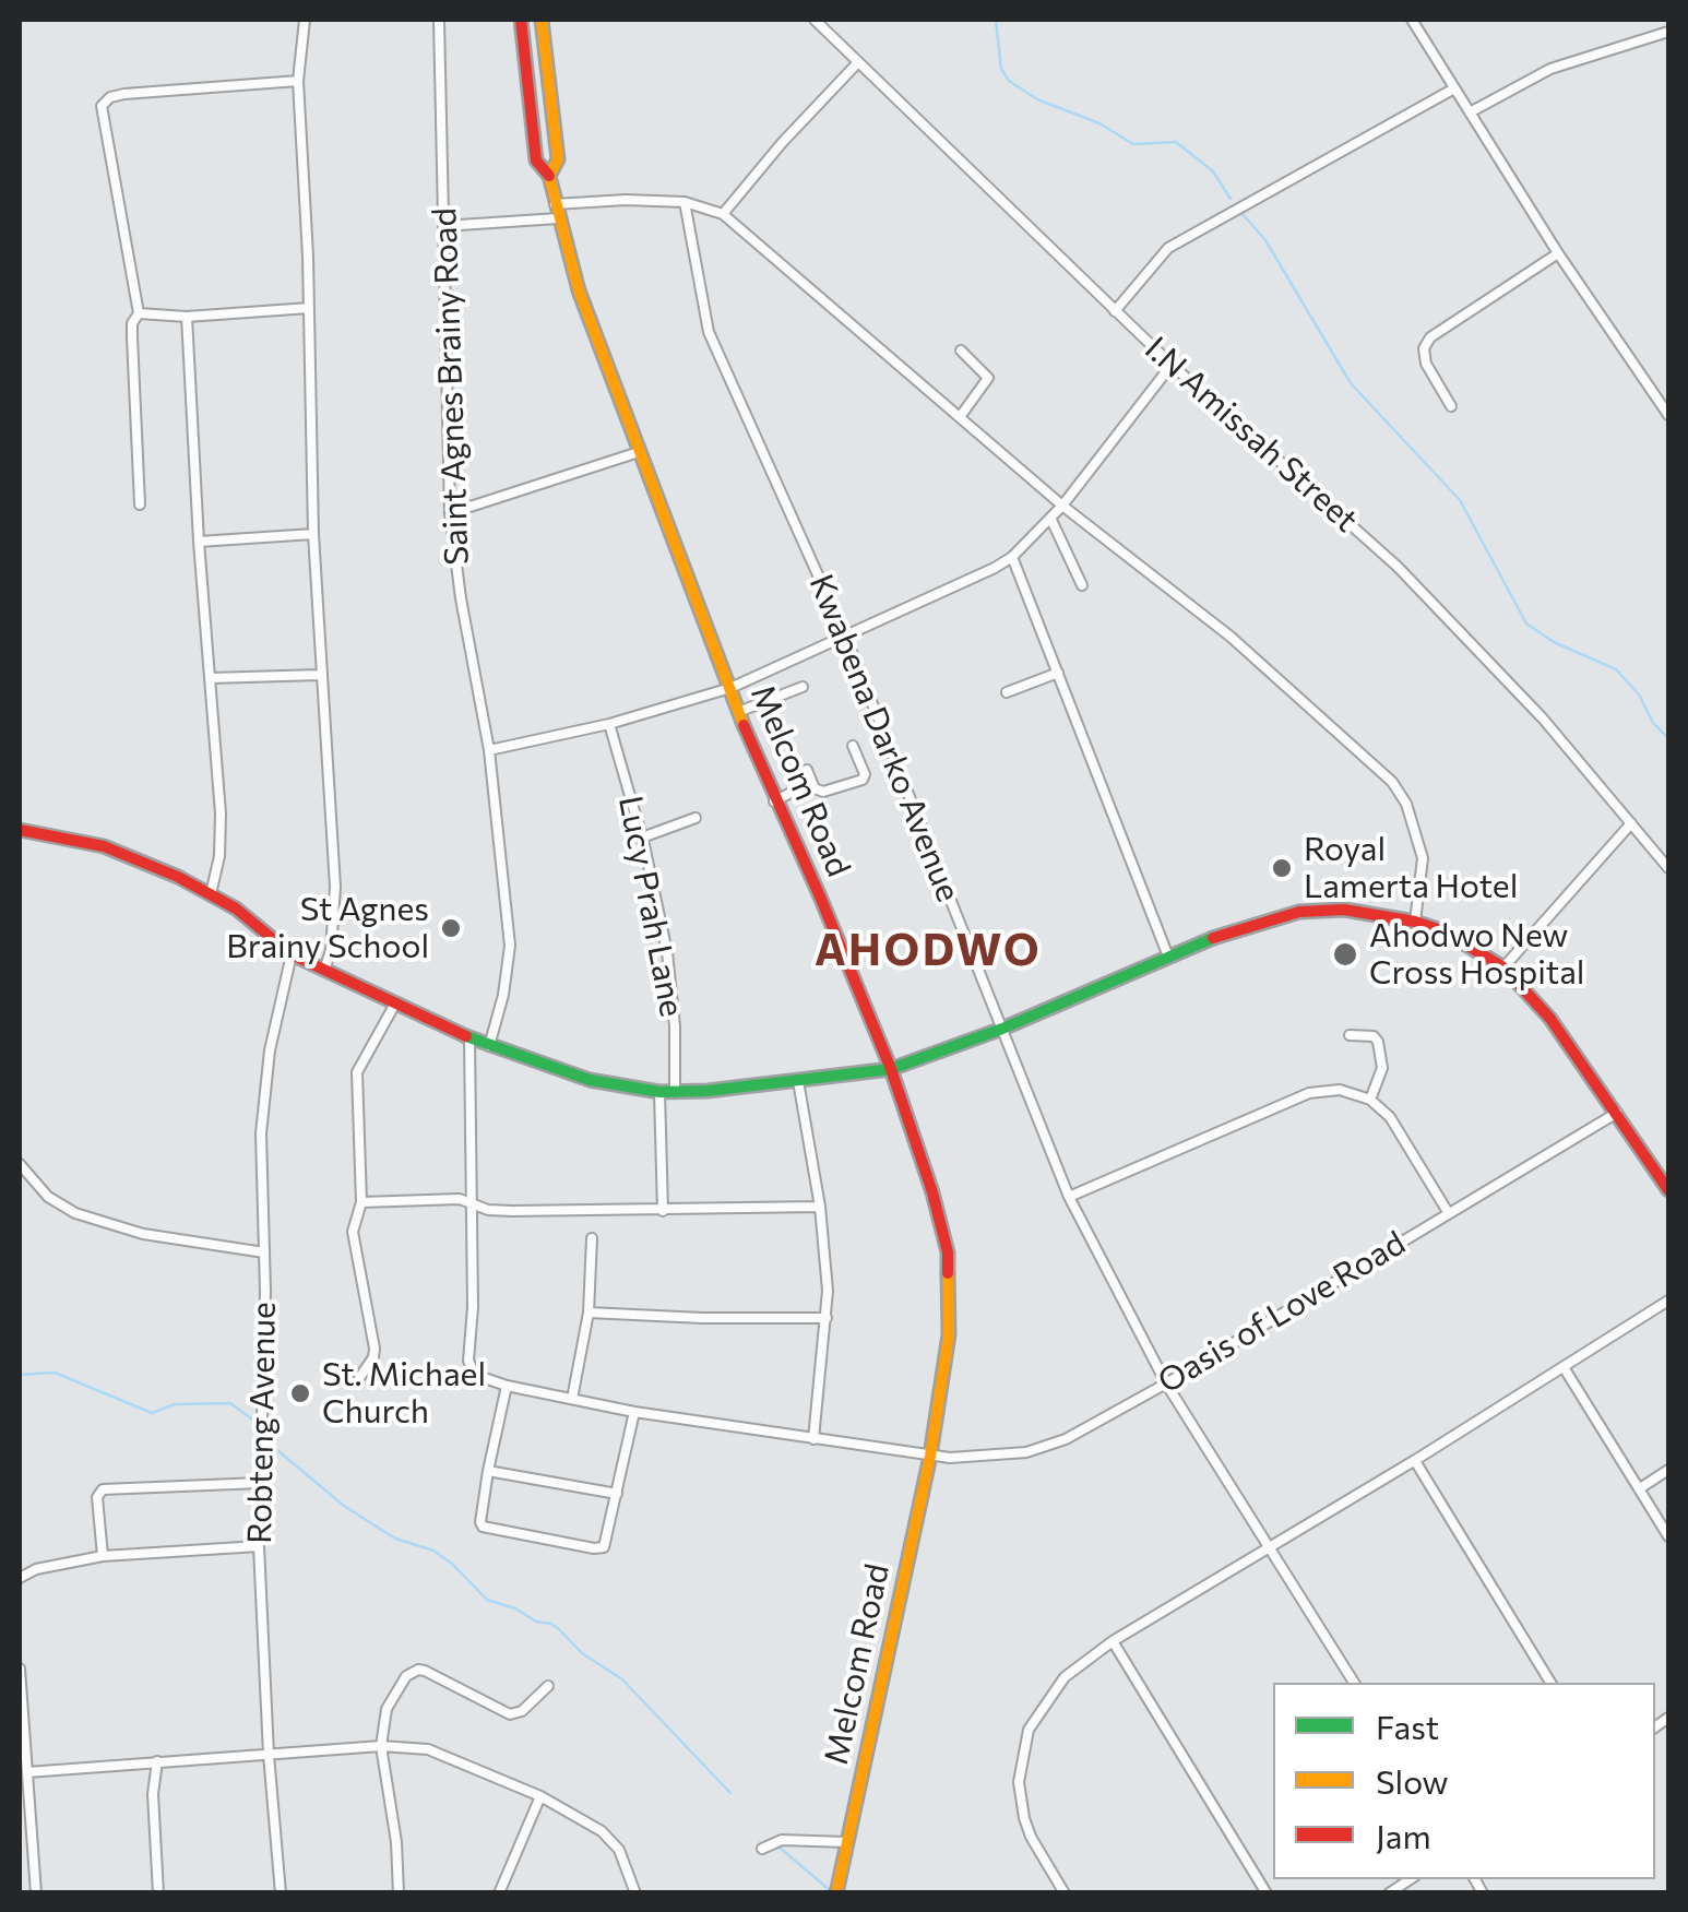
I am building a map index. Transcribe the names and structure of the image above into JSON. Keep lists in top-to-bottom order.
{
  "streets": {
    "main road": ["Melcom Road"],
    "street": [
      "Saint Agnes Brainy Road",
      "I.N Amissah Street",
      "Kwabena Darko Avenue",
      "Lucy Prah Lane",
      "Oasis of Love Road",
      "Robteng Avenue"
    ]
  },
  "crossings": [
    ["Kwabena Darko Avenue", "Oasis of Love Road"],
    ["Melcom Road", "Oasis of Love Road"]
  ],
  "districts": ["AHODWO"],
  "places": [
    "Royal Lamerta Hotel",
    "St Agnes Brainy School",
    "Ahodwo New Cross Hospital",
    "St. Michael Church"
  ],
  "legend": ["Fast", "Slow", "Jam"]
}
